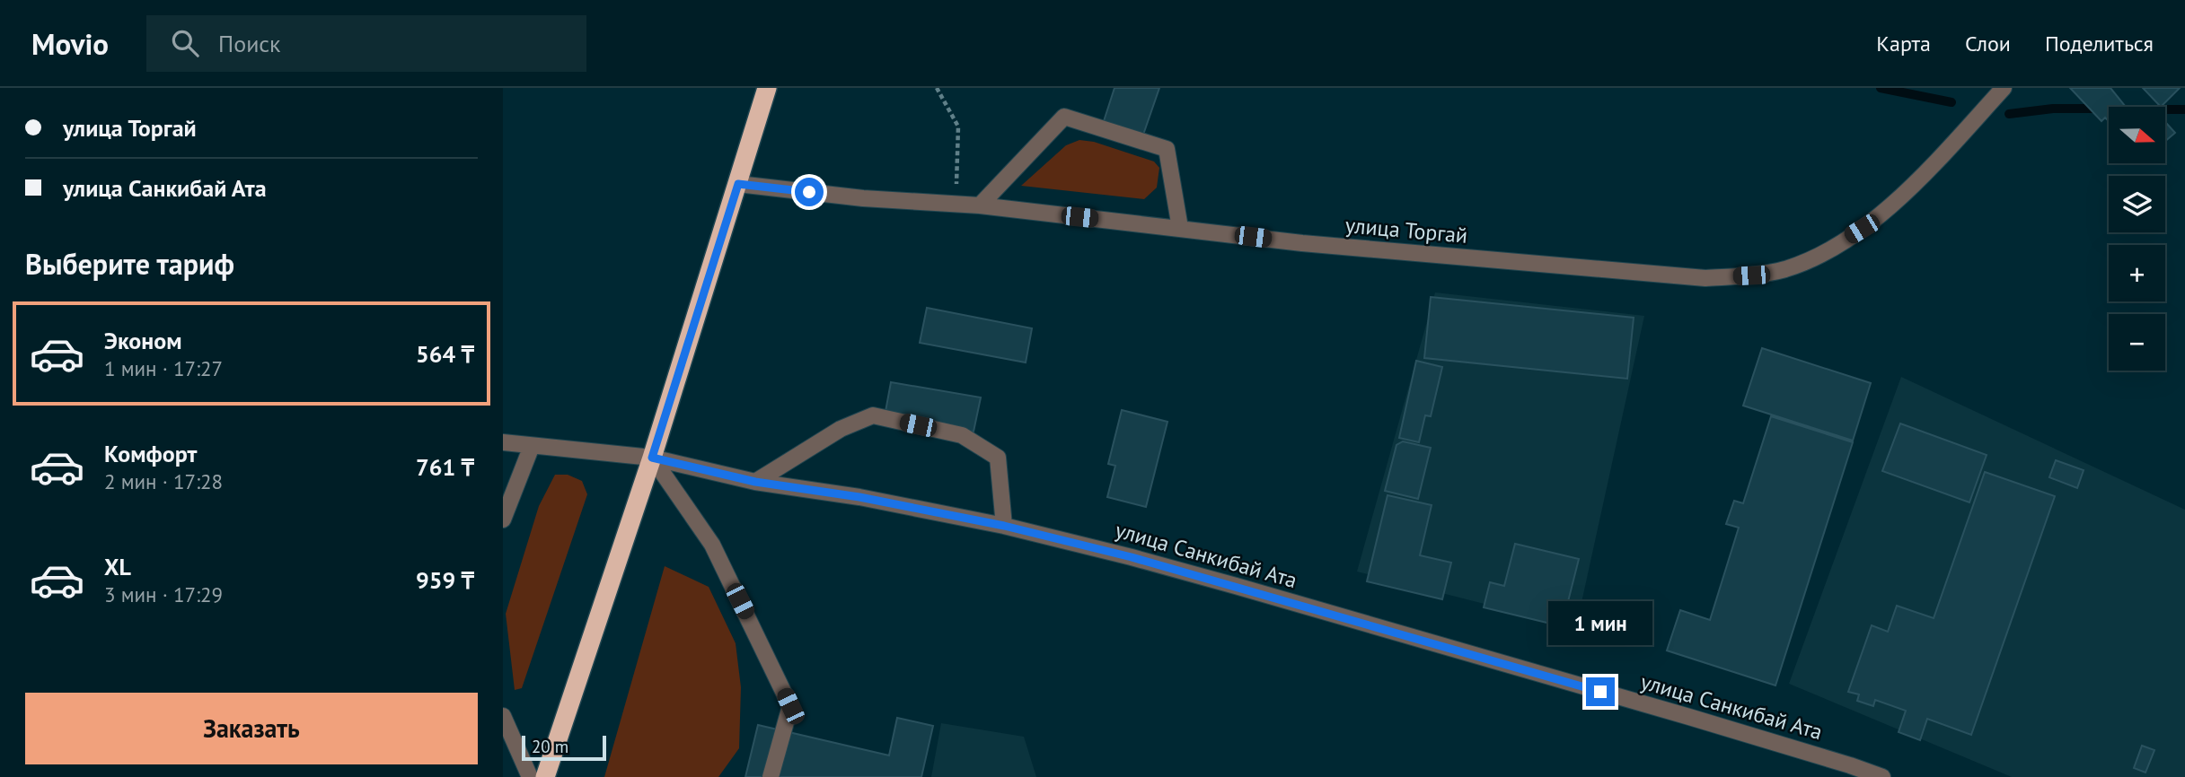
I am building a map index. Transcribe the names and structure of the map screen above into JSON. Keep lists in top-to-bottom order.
{
  "streets": {
    "street": ["улица Торгай", "улица Санкибай Ата"]
  },
  "scale_bar": "20 m",
  "north": "right",
  "page": {
    "header": "Movio",
    "search": "Поиск",
    "nav": ["Карта", "Слои", "Поделиться"],
    "banner": ["улица Торгай", "улица Санкибай Ата"],
    "map_buttons": ["+", "−"],
    "heading": "Выберите тариф",
    "list": [
      {
        "name": "Эконом",
        "note": "1 мин · 17:27",
        "value": "564 ₸"
      },
      {
        "name": "Комфорт",
        "note": "2 мин · 17:28",
        "value": "761 ₸"
      },
      {
        "name": "XL",
        "note": "3 мин · 17:29",
        "value": "959 ₸"
      }
    ],
    "bubble": "1 мин",
    "buttons": "Заказать",
    "scale": "20 m"
  }
}
